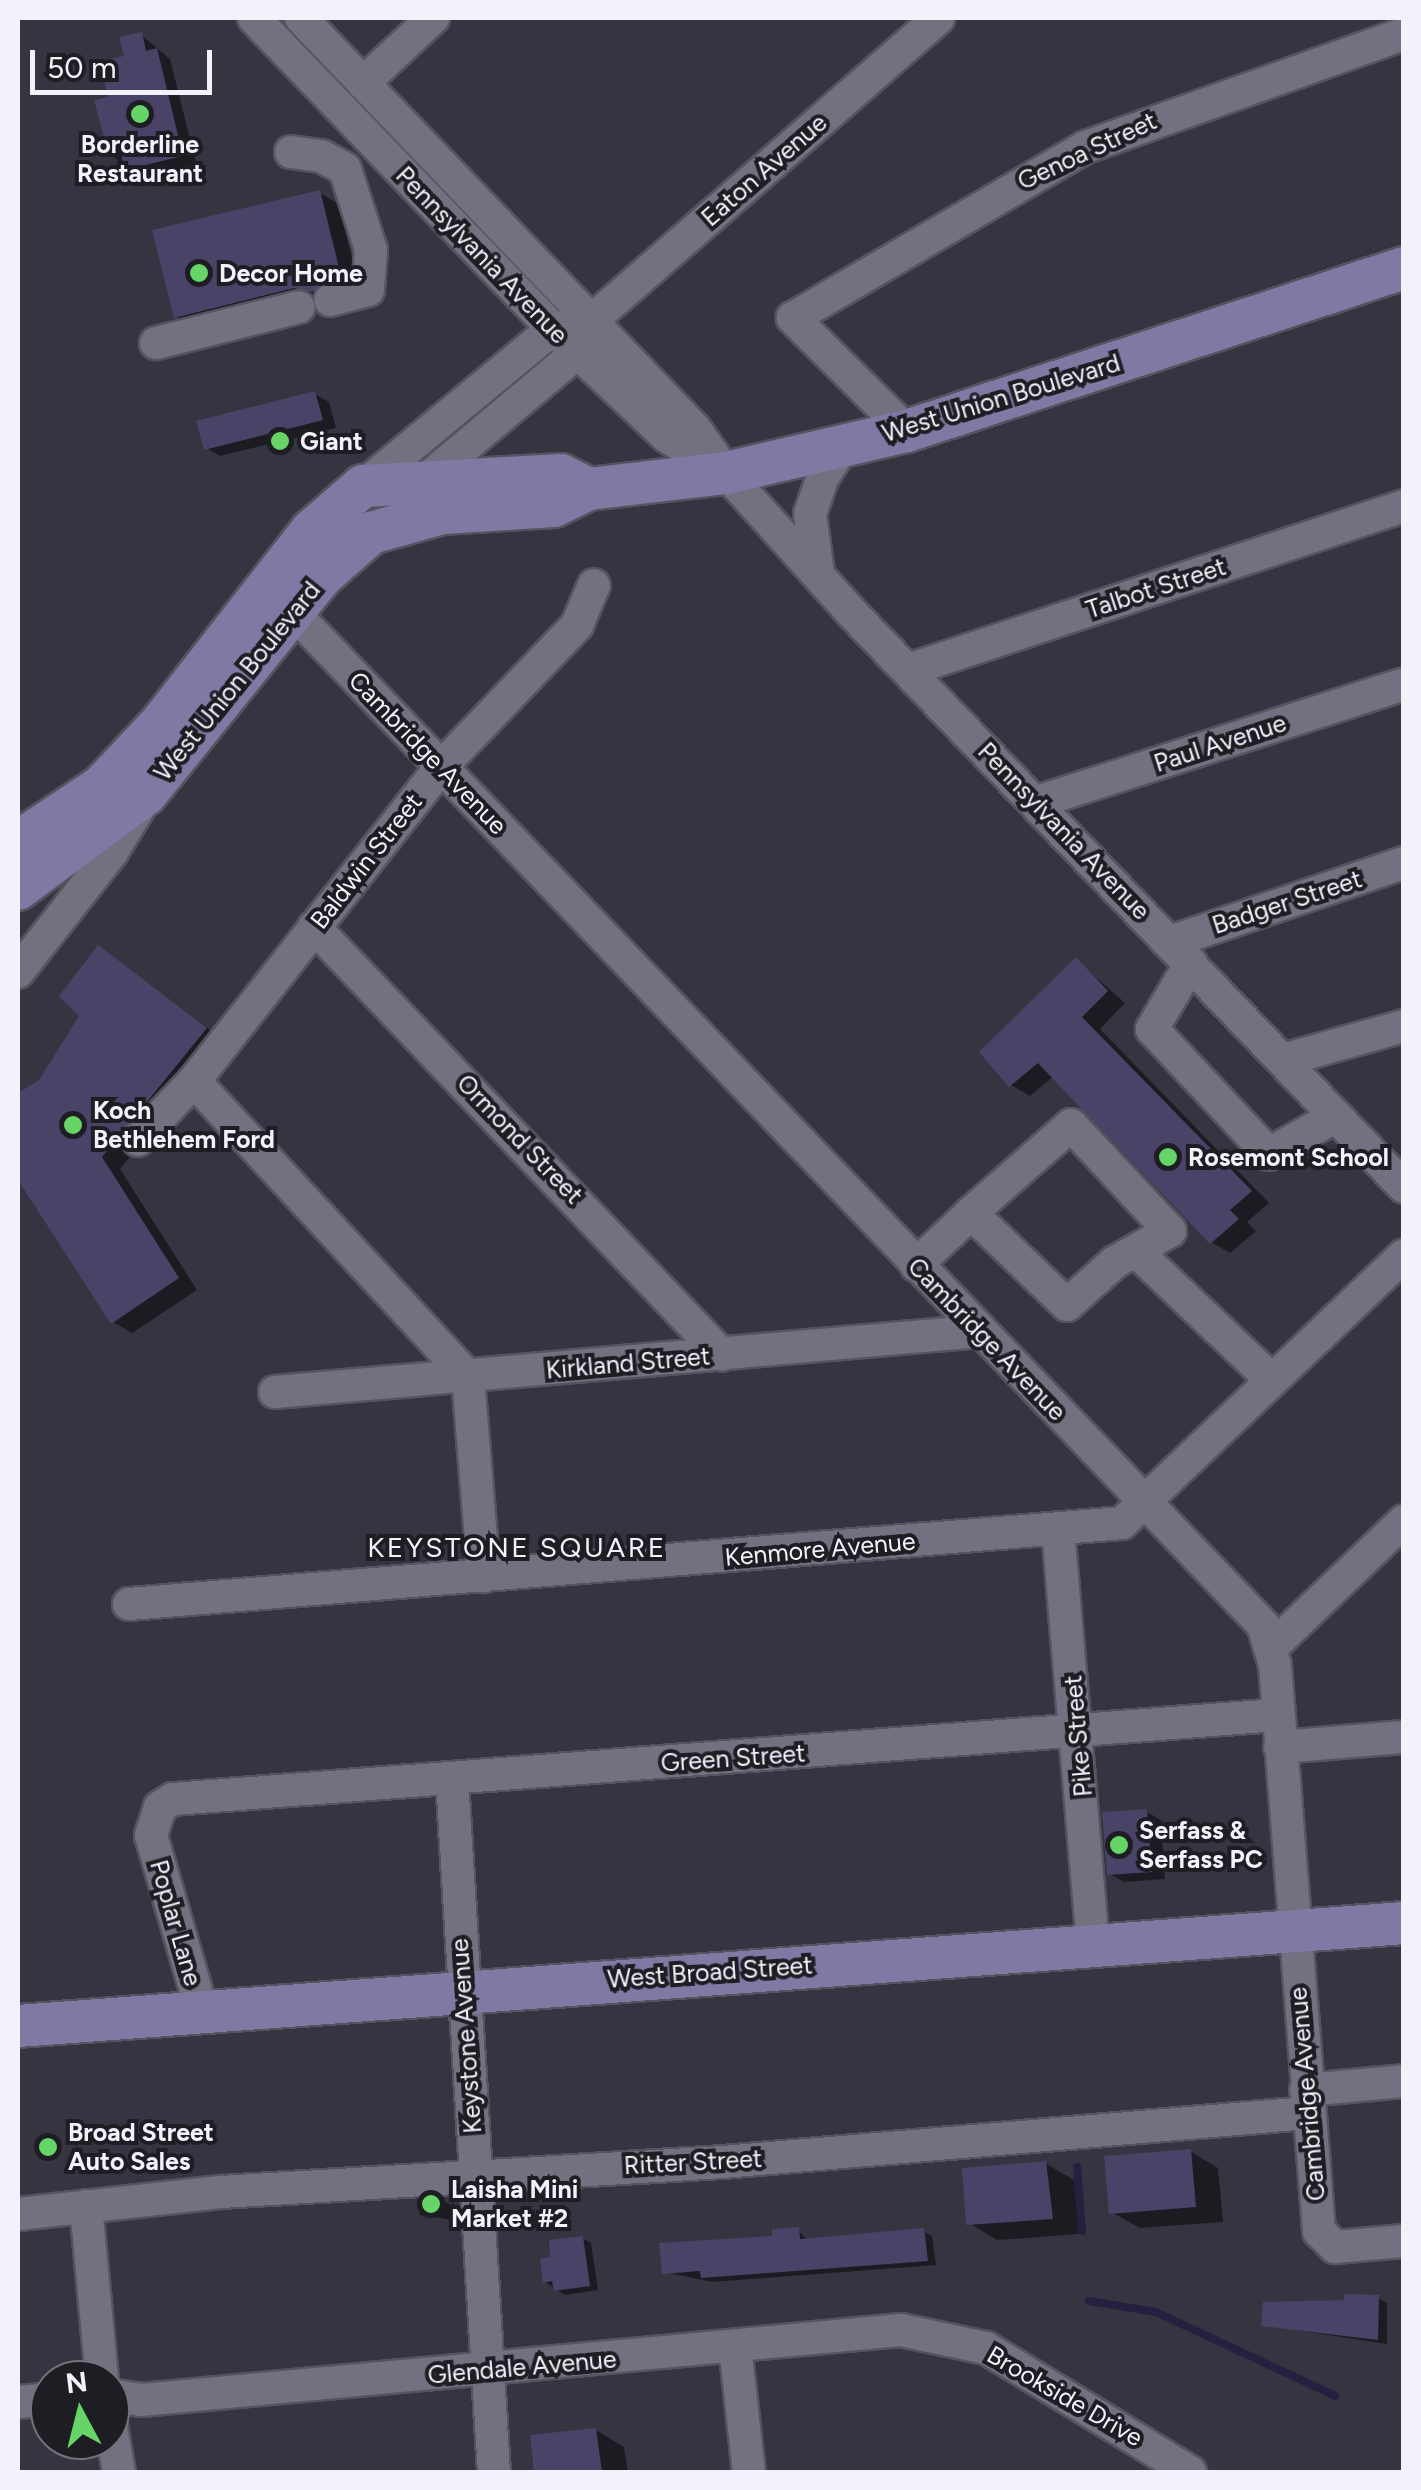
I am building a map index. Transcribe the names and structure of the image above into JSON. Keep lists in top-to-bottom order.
{
  "streets": {
    "main road": ["West Union Boulevard", "West Broad Street"],
    "street": [
      "Genoa Street",
      "Eaton Avenue",
      "Pennsylvania Avenue",
      "Talbot Street",
      "Paul Avenue",
      "Cambridge Avenue",
      "Baldwin Street",
      "Badger Street",
      "Ormond Street",
      "Kirkland Street",
      "Kenmore Avenue",
      "Pike Street",
      "Green Street",
      "Poplar Lane",
      "Keystone Avenue",
      "Ritter Street",
      "Glendale Avenue",
      "Brookside Drive"
    ]
  },
  "crossings": [
    ["Genoa Street", "West Union Boulevard"],
    ["Eaton Avenue", "Pennsylvania Avenue"],
    ["Eaton Avenue", "West Union Boulevard"],
    ["Pennsylvania Avenue", "West Union Boulevard"],
    ["Pennsylvania Avenue", "Talbot Street"],
    ["Pennsylvania Avenue", "Paul Avenue"],
    ["Pennsylvania Avenue", "Badger Street"],
    ["West Union Boulevard", "Cambridge Avenue"],
    ["Cambridge Avenue", "Baldwin Street"],
    ["Cambridge Avenue", "Kirkland Street"],
    ["Cambridge Avenue", "Kenmore Avenue"],
    ["Cambridge Avenue", "Green Street"],
    ["Cambridge Avenue", "West Broad Street"],
    ["Cambridge Avenue", "Ritter Street"],
    ["Baldwin Street", "Ormond Street"],
    ["Ormond Street", "Kirkland Street"],
    ["Kenmore Avenue", "Pike Street"],
    ["Pike Street", "Green Street"],
    ["Pike Street", "West Broad Street"],
    ["Green Street", "Poplar Lane"],
    ["Green Street", "Keystone Avenue"],
    ["Poplar Lane", "West Broad Street"],
    ["West Broad Street", "Keystone Avenue"],
    ["Keystone Avenue", "Ritter Street"],
    ["Keystone Avenue", "Glendale Avenue"],
    ["Glendale Avenue", "Brookside Drive"]
  ],
  "districts": ["KEYSTONE SQUARE"],
  "places": [
    "Borderline Restaurant",
    "Decor Home",
    "Giant",
    "Koch Bethlehem Ford",
    "Rosemont School",
    "Serfass & Serfass PC",
    "Broad Street Auto Sales",
    "Laisha Mini Market #2"
  ],
  "scale_bar": "50 m",
  "north": "top"
}
